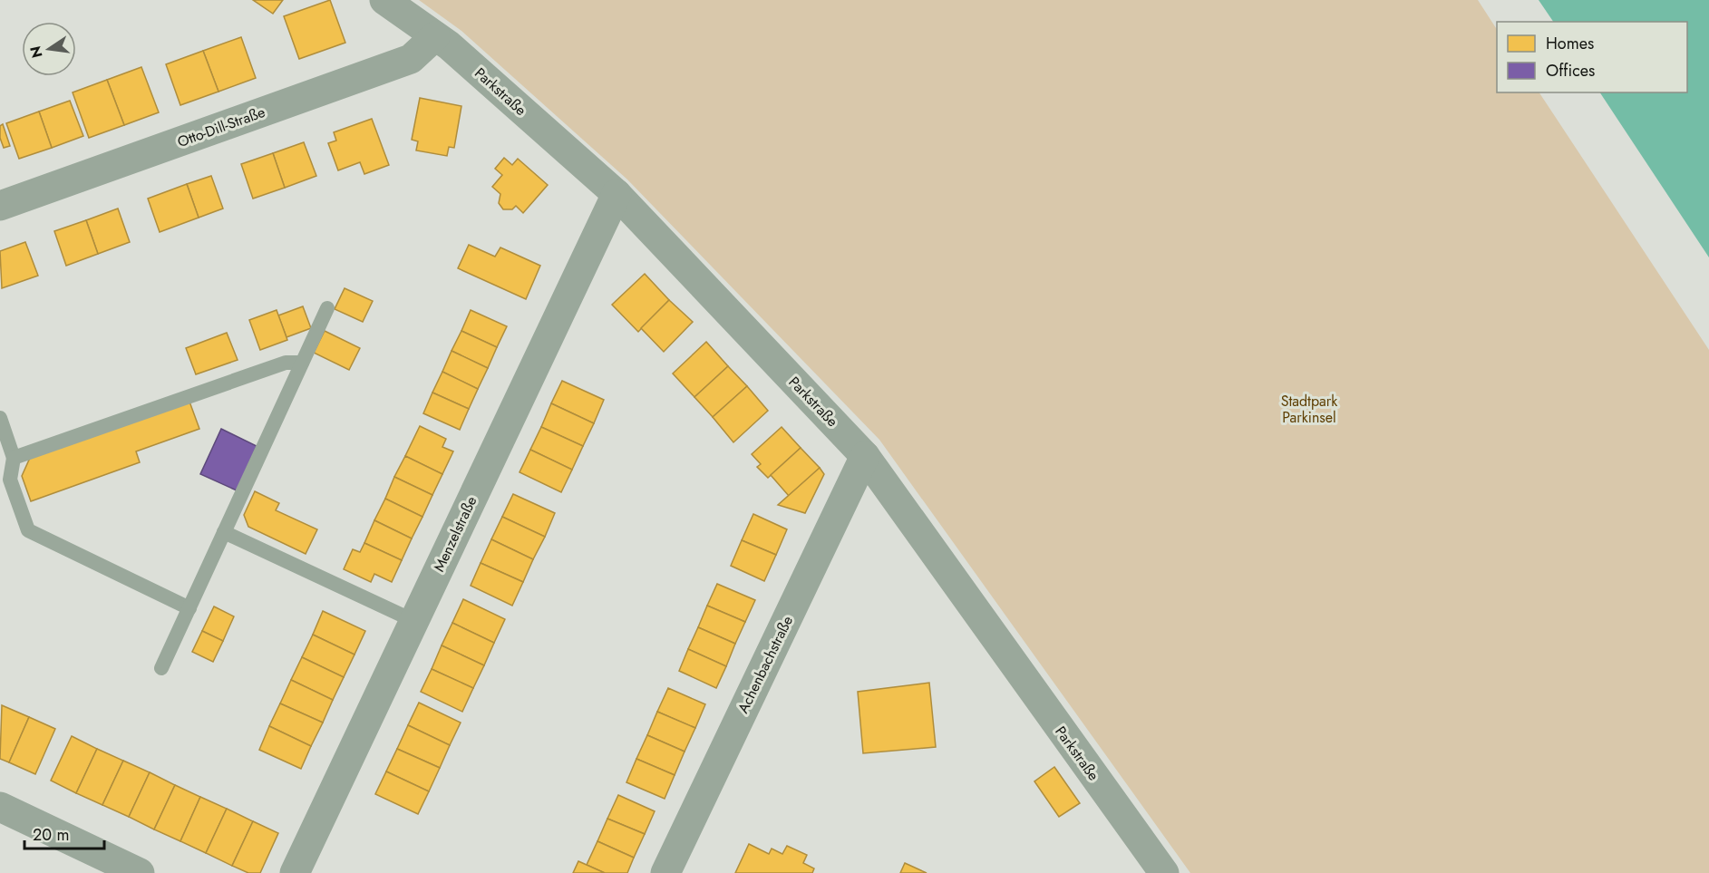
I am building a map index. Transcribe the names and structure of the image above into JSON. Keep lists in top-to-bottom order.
{
  "streets": {
    "street": [
      "Parkstraße",
      "Otto-Dill-Straße",
      "Menzelstraße",
      "Achenbachstraße"
    ]
  },
  "crossings": [
    ["Parkstraße", "Otto-Dill-Straße"],
    ["Parkstraße", "Menzelstraße"],
    ["Parkstraße", "Achenbachstraße"]
  ],
  "parks": ["Stadtpark Parkinsel"],
  "legend": ["Homes", "Offices"],
  "scale_bar": "20 m",
  "north": "left"
}
